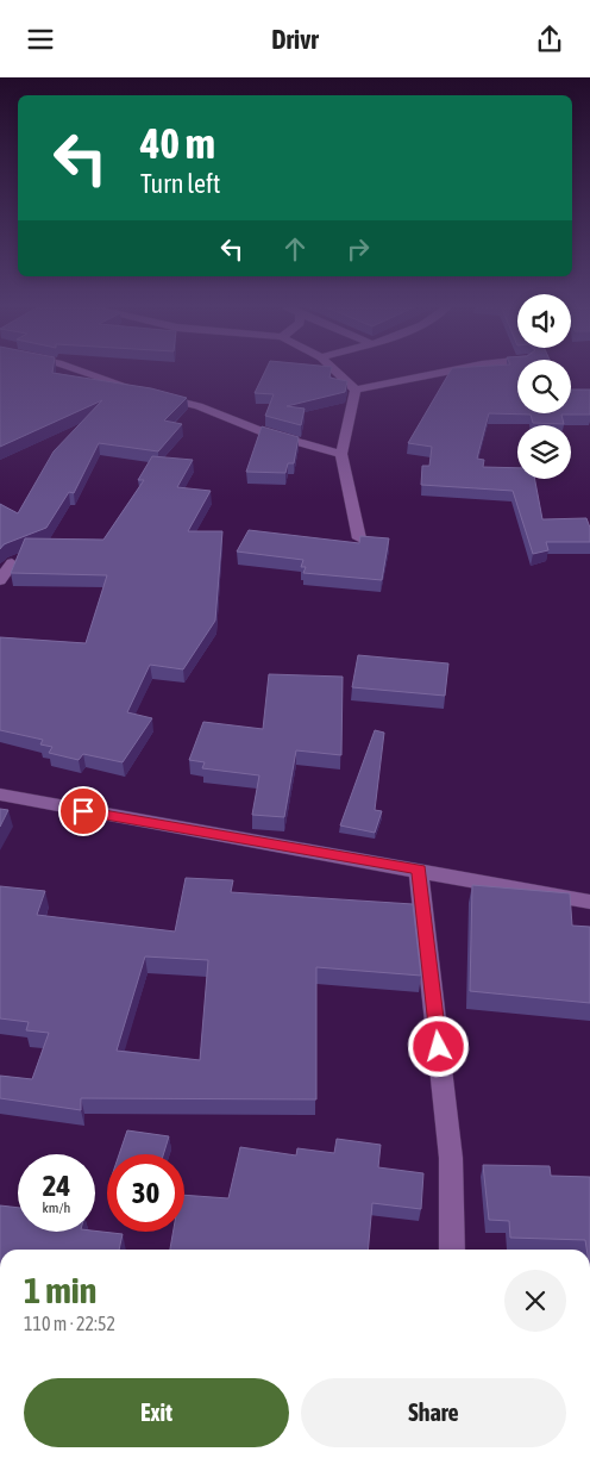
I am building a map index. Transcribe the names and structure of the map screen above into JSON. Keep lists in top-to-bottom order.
{
  "page": {
    "header": "Drivr",
    "turn": ["40 m", "Turn left"],
    "speed": "24 km/h",
    "limit": "30",
    "heading": ["1 min", "110 m · 22:52"],
    "buttons": ["Exit", "Share"]
  }
}
